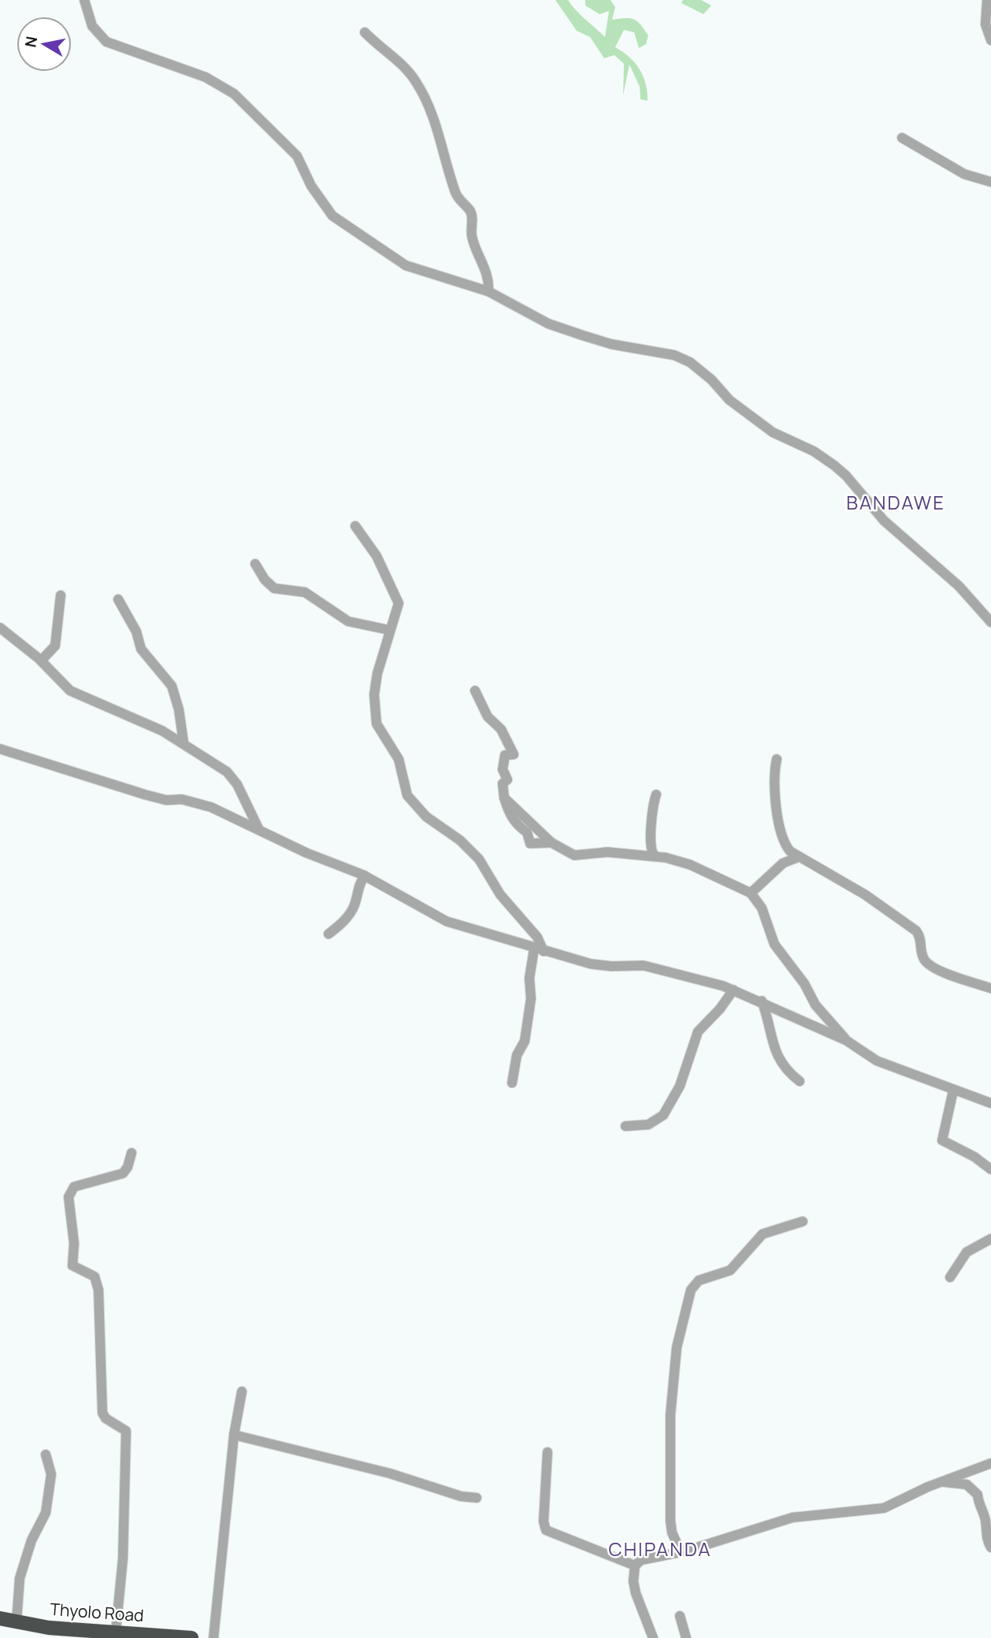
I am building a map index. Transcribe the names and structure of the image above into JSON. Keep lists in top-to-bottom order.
{
  "streets": {
    "highway": ["Thyolo Road"]
  },
  "districts": ["BANDAWE", "CHIPANDA"],
  "north": "left"
}
